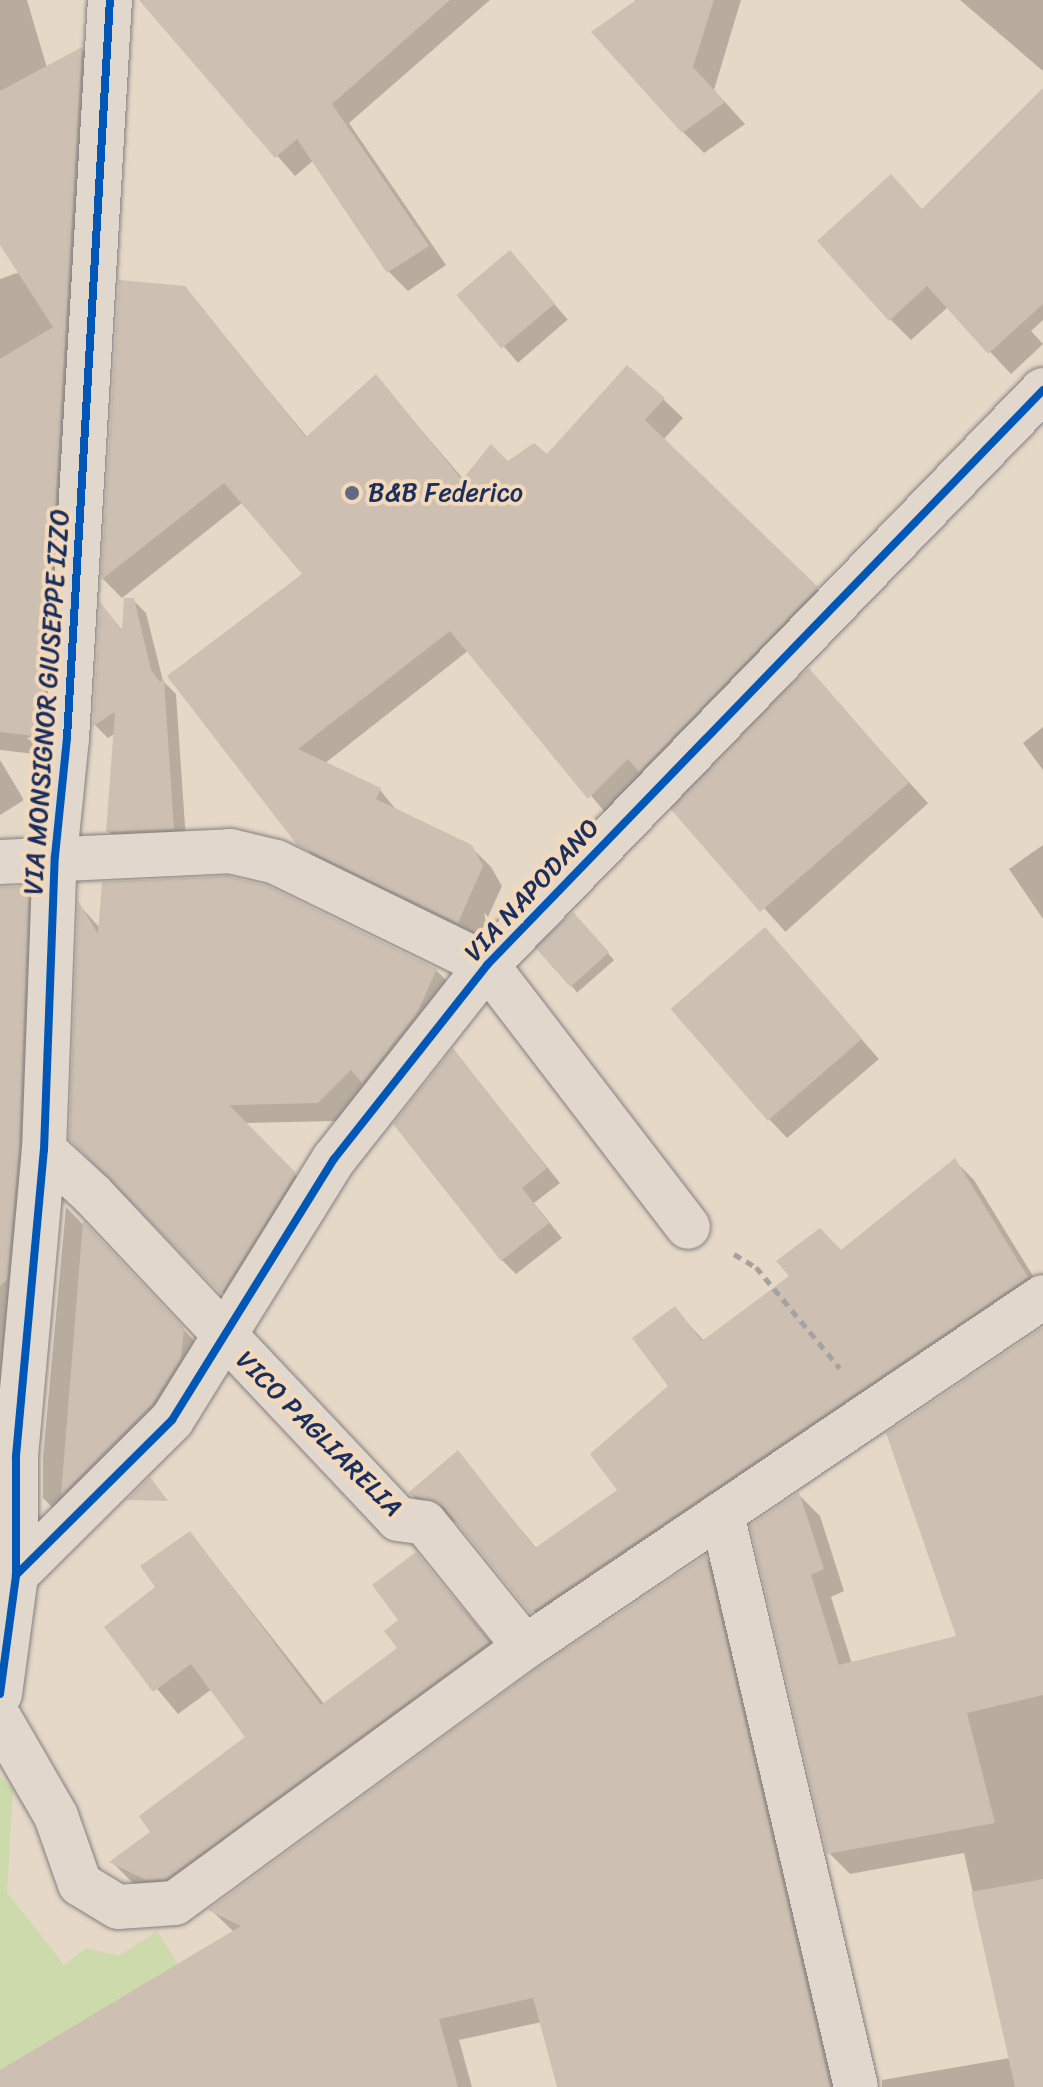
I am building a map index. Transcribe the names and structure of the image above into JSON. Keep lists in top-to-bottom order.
{
  "streets": {
    "street": ["VIA MONSIGNOR GIUSEPPE IZZO", "VIA NAPODANO", "VICO PAGLIARELIA"]
  },
  "crossings": [
    ["VIA MONSIGNOR GIUSEPPE IZZO", "VIA NAPODANO"],
    ["VIA MONSIGNOR GIUSEPPE IZZO", "VICO PAGLIARELIA"],
    ["VIA NAPODANO", "VICO PAGLIARELIA"]
  ],
  "places": ["B&B Federico"]
}
